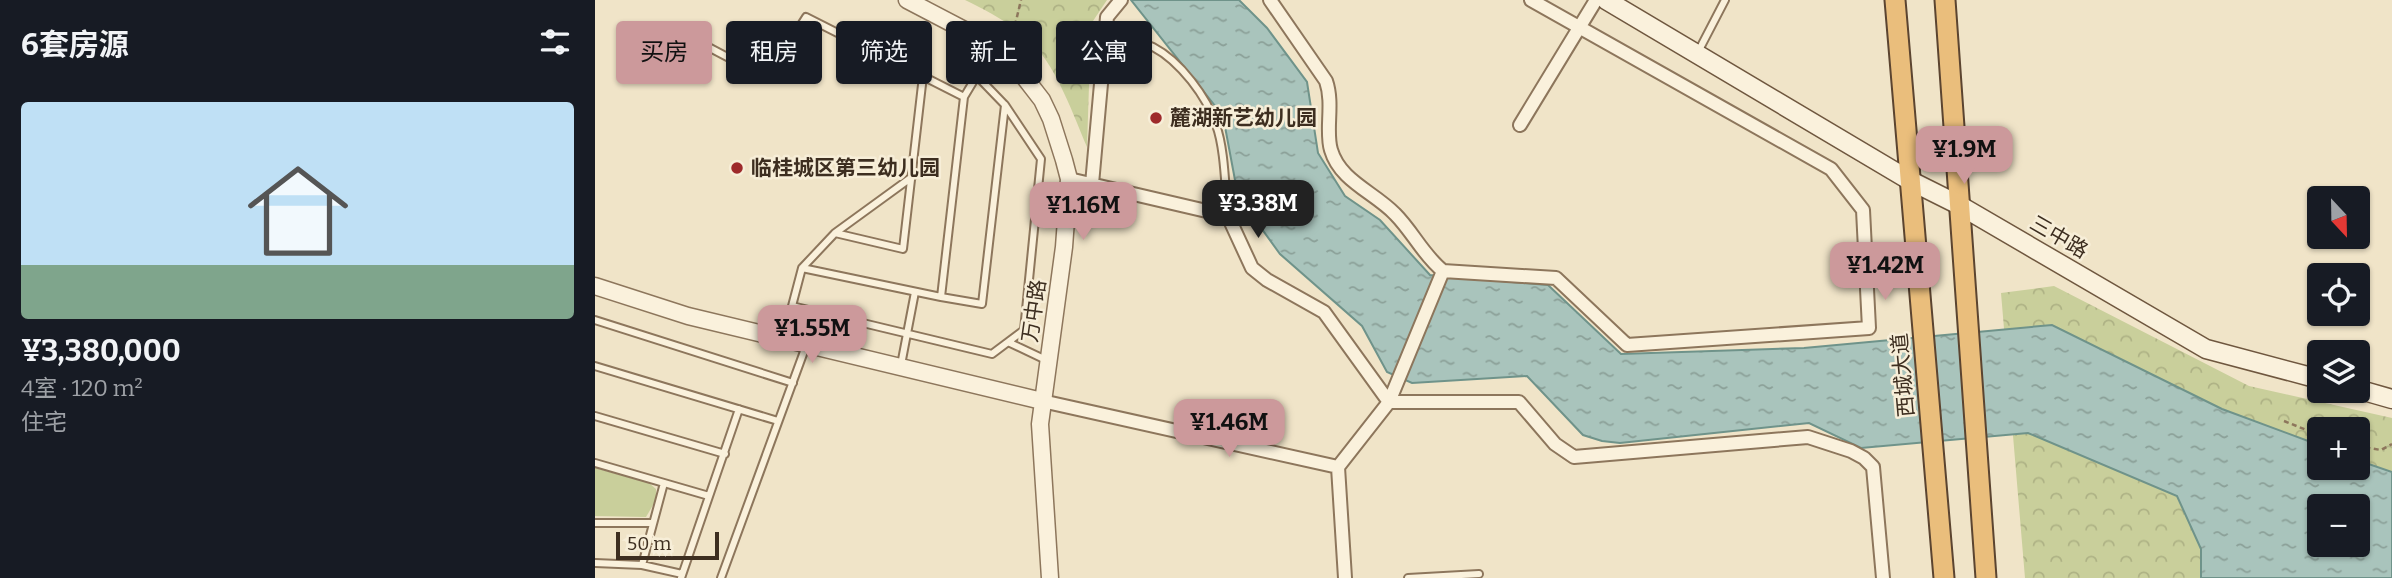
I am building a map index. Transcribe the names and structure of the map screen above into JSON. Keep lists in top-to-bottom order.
{
  "streets": {
    "highway": ["西城大道"],
    "main road": ["三中路"],
    "street": ["万中路"]
  },
  "crossings": [
    ["三中路", "西城大道"]
  ],
  "places": ["麓湖新艺幼儿园", "临桂城区第三幼儿园"],
  "scale_bar": "50 m",
  "north": "bottom",
  "page": {
    "heading": "6套房源",
    "chip": [
      "买房",
      "租房",
      "筛选",
      "新上",
      "公寓"
    ],
    "list": [
      {
        "name": "¥3,380,000",
        "note": "4室 · 120 m² · 住宅"
      }
    ],
    "price": [
      "¥1.9M",
      "¥3.38M",
      "¥1.16M",
      "¥1.42M",
      "¥1.55M",
      "¥1.46M"
    ],
    "map_buttons": ["+", "−"],
    "scale": "50 m"
  }
}
